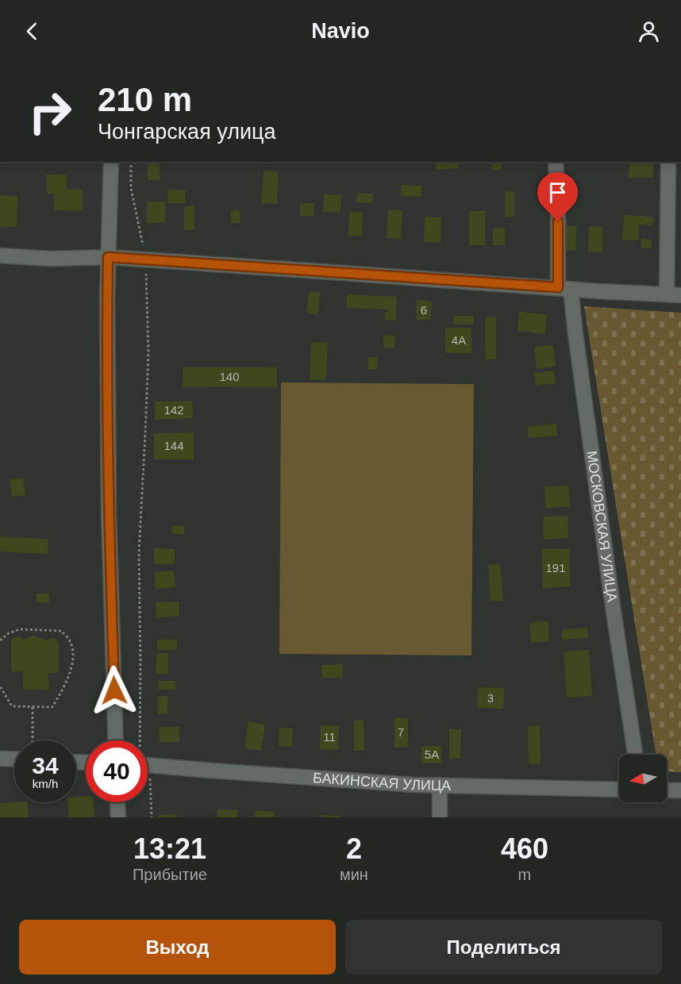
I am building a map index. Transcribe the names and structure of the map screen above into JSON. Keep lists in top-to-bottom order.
{
  "streets": {
    "street": ["МОСКОВСКАЯ УЛИЦА", "БАКИНСКАЯ УЛИЦА"]
  },
  "house_numbers": [
    "6",
    "4А",
    "140",
    "142",
    "144",
    "191",
    "3",
    "7",
    "11",
    "5А"
  ],
  "north": "left",
  "page": {
    "header": "Navio",
    "turn": ["210 m", "Чонгарская улица"],
    "speed": "34 km/h",
    "limit": "40",
    "eta": [
      "13:21",
      "Прибытие",
      "2",
      "мин",
      "460",
      "m"
    ],
    "buttons": ["Выход", "Поделиться"]
  }
}
